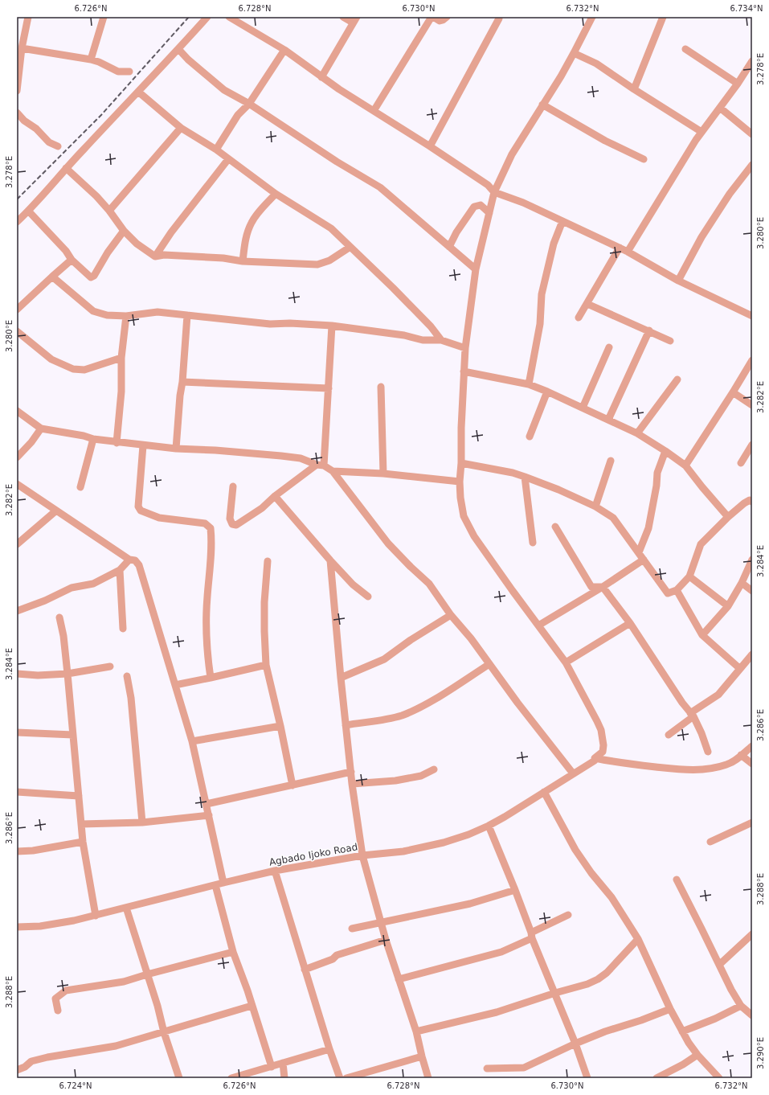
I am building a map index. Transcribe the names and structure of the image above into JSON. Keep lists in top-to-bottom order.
{
  "streets": {
    "street": ["Agbado Ijoko Road"]
  },
  "coordinates": [
    "6.726°N",
    "6.728°N",
    "6.730°N",
    "6.732°N",
    "6.734°N",
    "3.278°E",
    "3.280°E",
    "3.282°E",
    "3.284°E",
    "3.286°E",
    "3.288°E",
    "3.290°E",
    "6.724°N"
  ]
}
